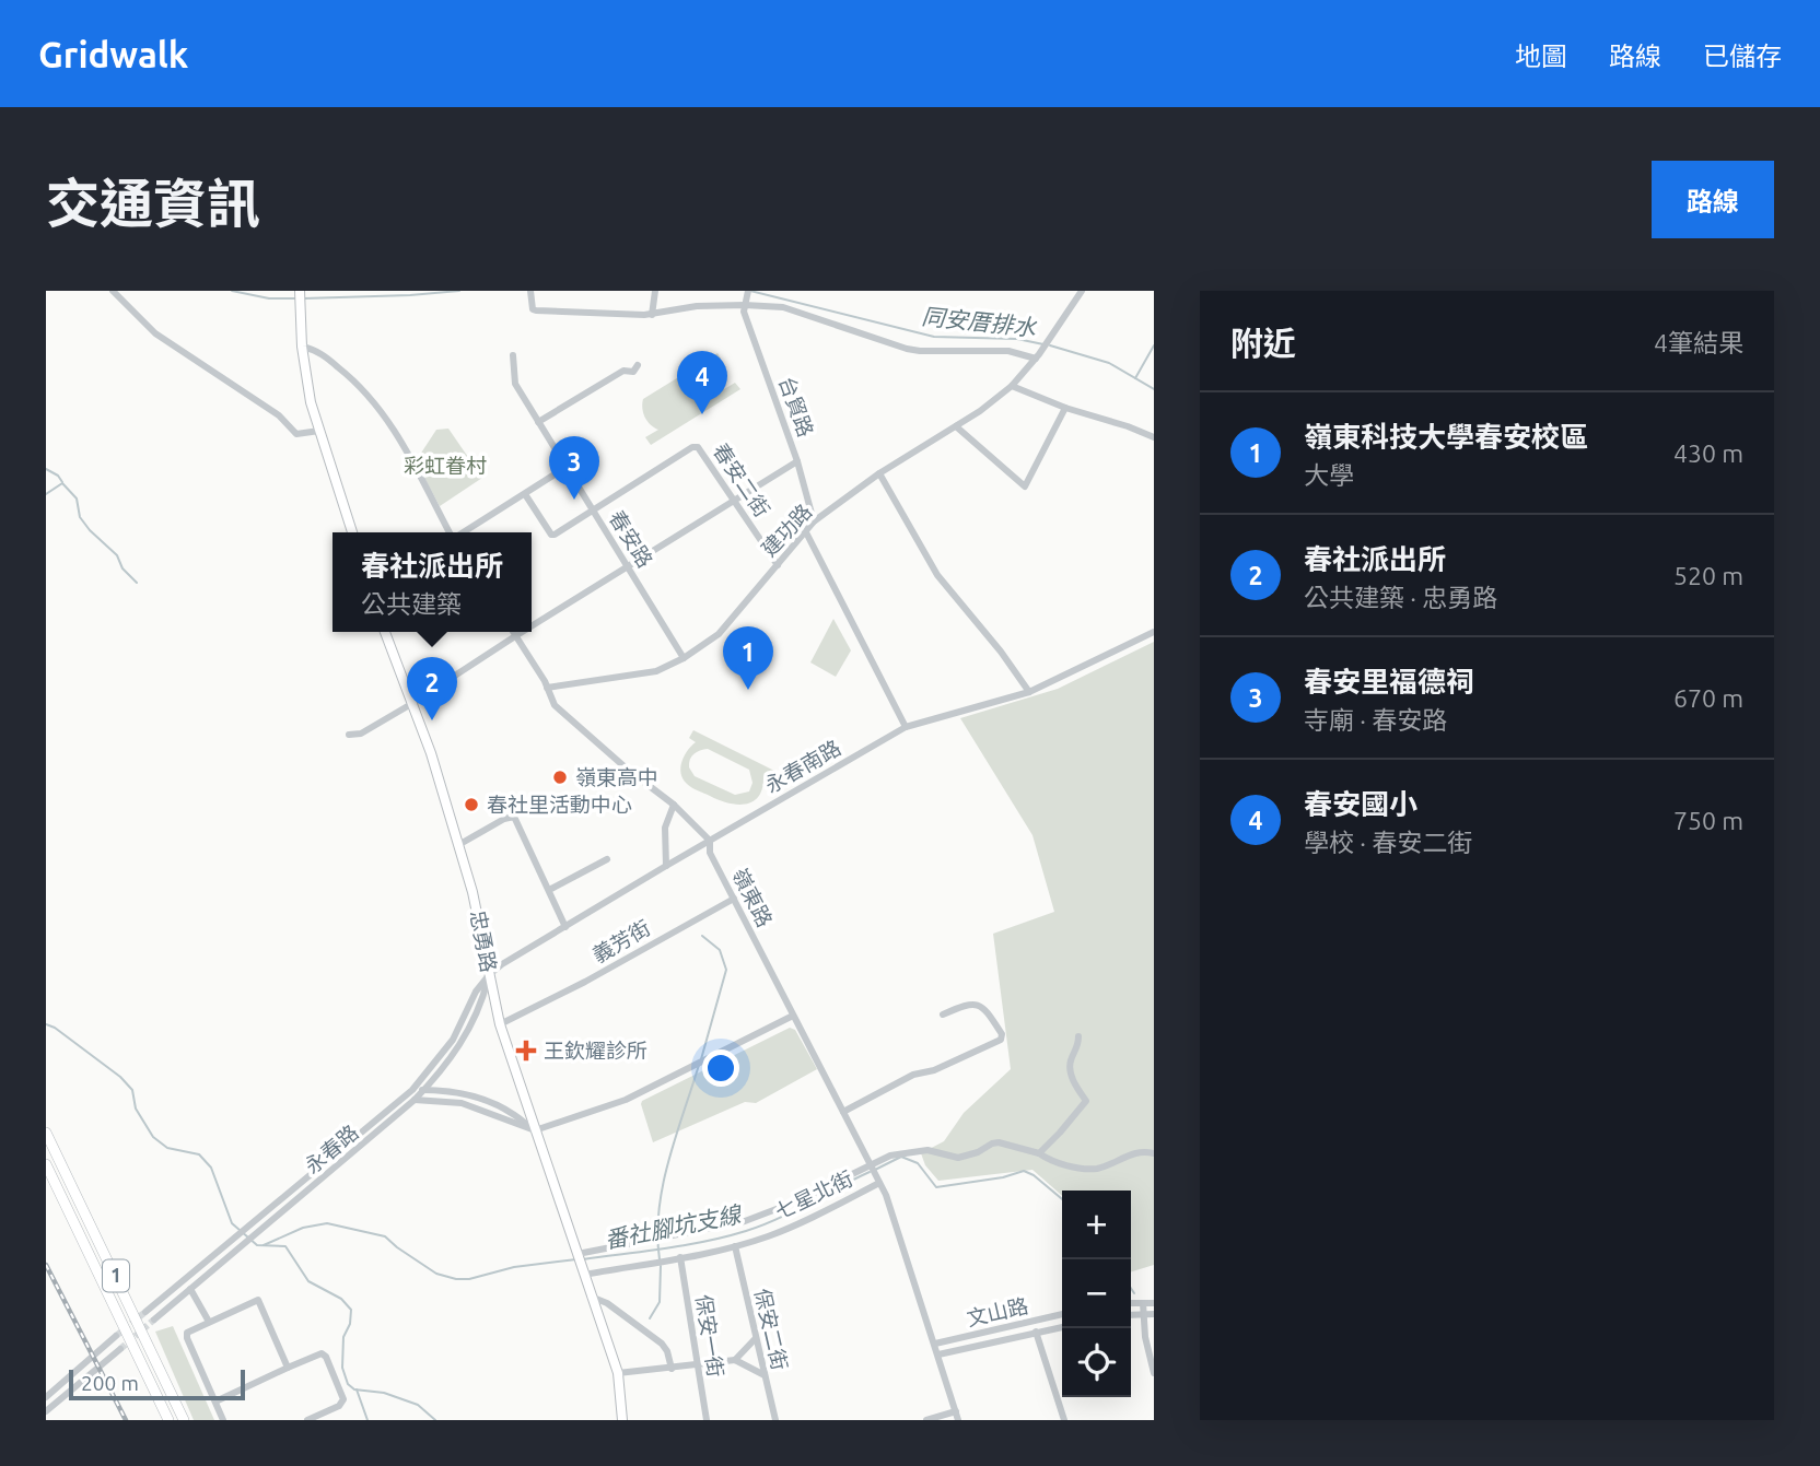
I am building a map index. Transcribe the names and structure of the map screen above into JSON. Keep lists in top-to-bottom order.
{
  "streets": {
    "highway": ["1"],
    "main road": ["忠勇路"],
    "street": [
      "台貿路",
      "春安二街",
      "建功路",
      "春安路",
      "永春南路",
      "嶺東路",
      "義芳街",
      "永春路",
      "七星北街",
      "文山路",
      "保安二街",
      "保安一街"
    ]
  },
  "crossings": [
    ["台貿路", "建功路"],
    ["春安二街", "建功路"],
    ["春安二街", "春安路"],
    ["建功路", "春安路"],
    ["建功路", "嶺東路"],
    ["永春南路", "嶺東路"],
    ["永春南路", "忠勇路"],
    ["永春南路", "永春路"],
    ["嶺東路", "義芳街"],
    ["嶺東路", "七星北街"],
    ["忠勇路", "義芳街"],
    ["忠勇路", "七星北街"],
    ["七星北街", "保安二街"],
    ["七星北街", "保安一街"]
  ],
  "water": ["同安厝排水", "番社腳坑支線"],
  "parks": ["彩虹眷村"],
  "places": {
    "other": ["嶺東高中", "春社里活動中心"],
    "health": ["王欽耀診所"]
  },
  "scale_bar": "200 m",
  "page": {
    "header": "Gridwalk",
    "nav": ["地圖", "路線", "已儲存"],
    "title": "交通資訊",
    "buttons": "路線",
    "heading": ["附近", "4筆結果"],
    "pins": [
      "4",
      "3",
      "1",
      "2"
    ],
    "list": [
      {
        "mark": "1",
        "name": "嶺東科技大學春安校區",
        "note": "大學",
        "value": "430 m"
      },
      {
        "mark": "2",
        "name": "春社派出所",
        "note": "公共建築 · 忠勇路",
        "value": "520 m"
      },
      {
        "mark": "3",
        "name": "春安里福德祠",
        "note": "寺廟 · 春安路",
        "value": "670 m"
      },
      {
        "mark": "4",
        "name": "春安國小",
        "note": "學校 · 春安二街",
        "value": "750 m"
      }
    ],
    "popup": ["春社派出所", "公共建築"],
    "map_buttons": ["+", "−"],
    "scale": "200 m"
  }
}
